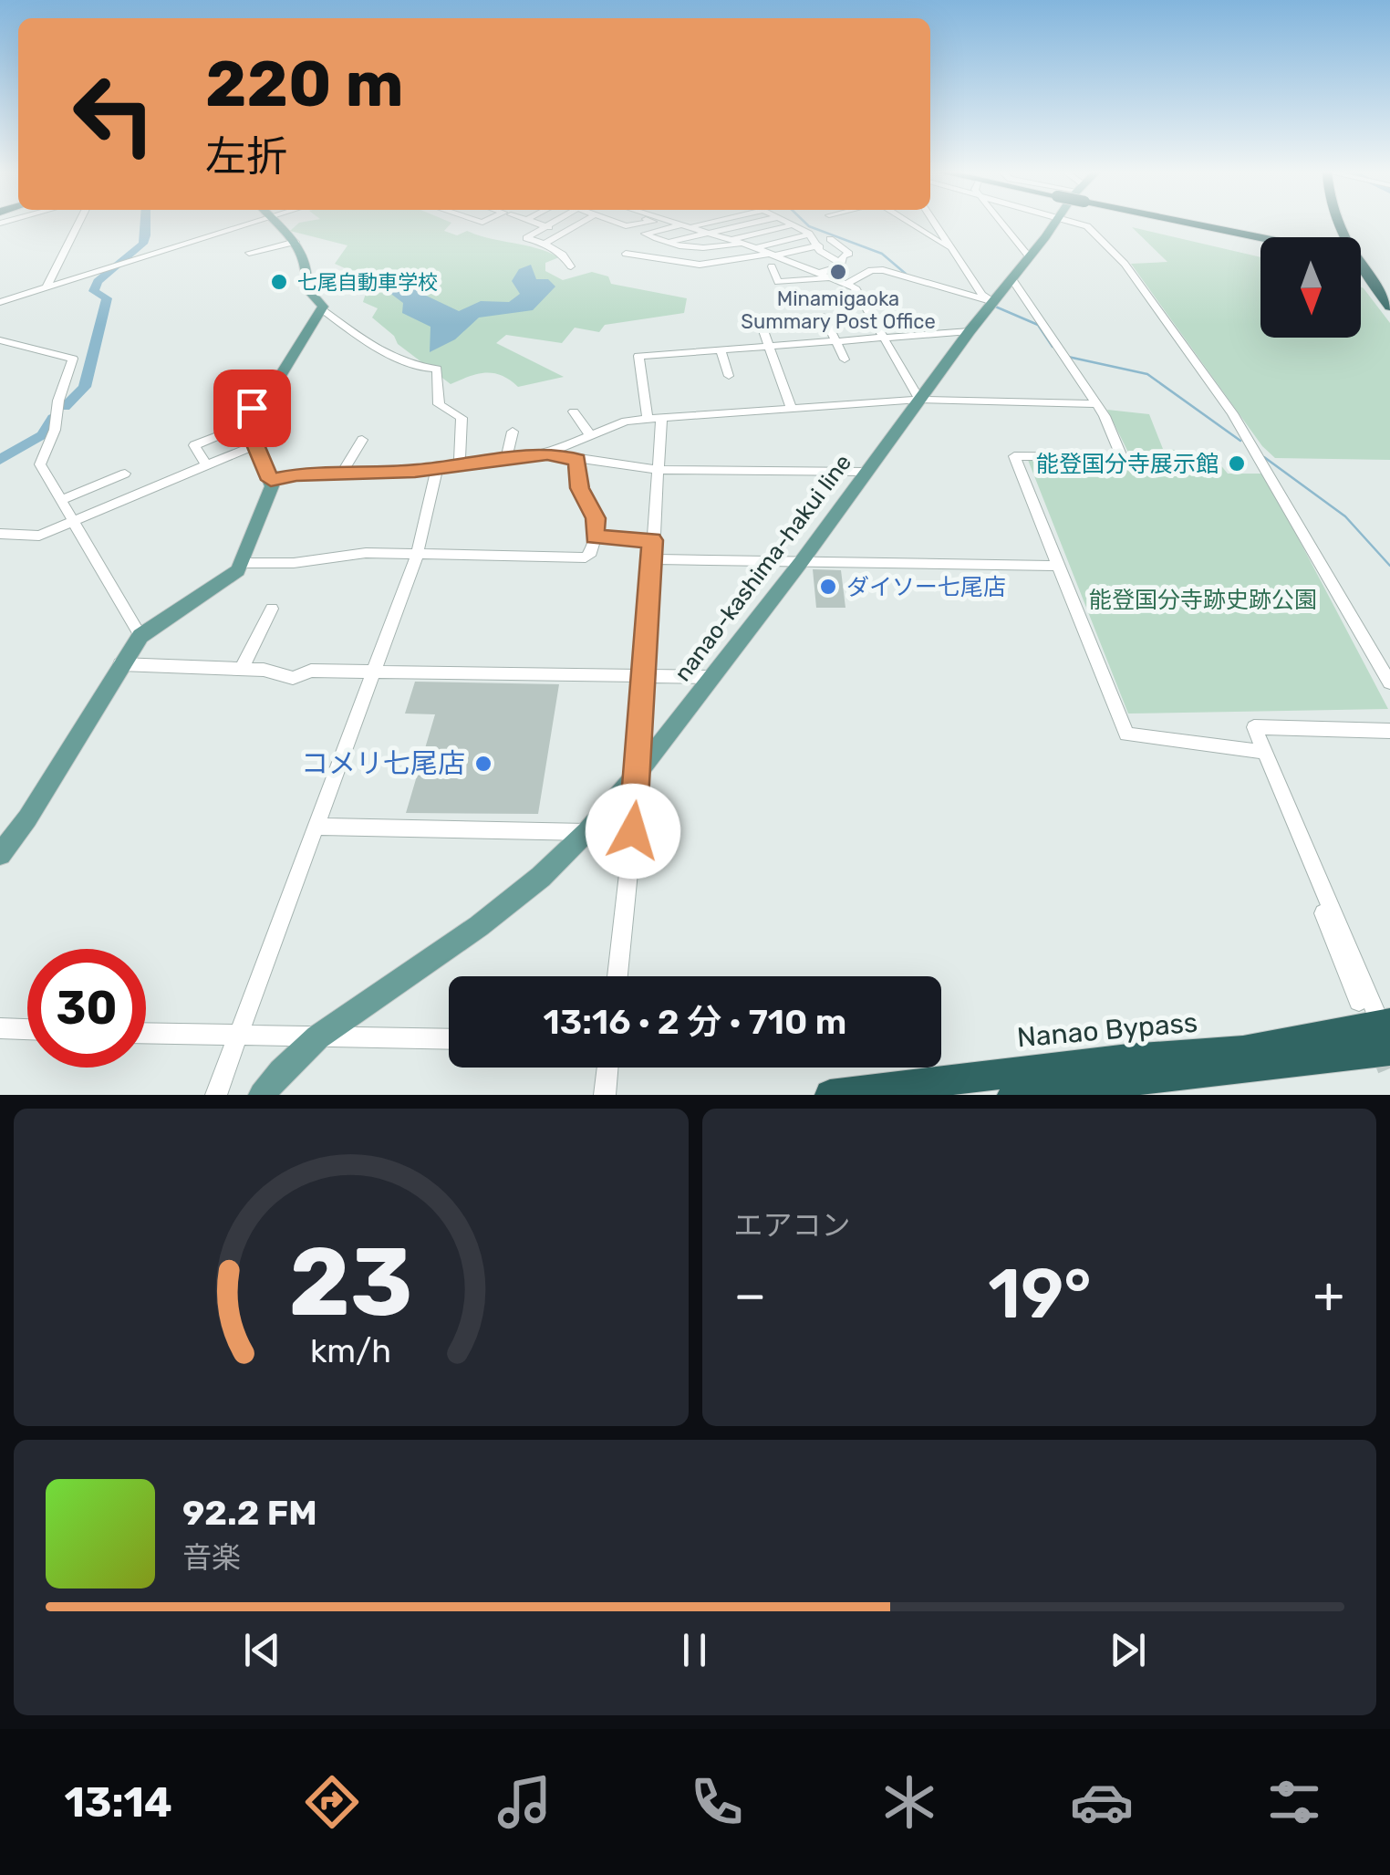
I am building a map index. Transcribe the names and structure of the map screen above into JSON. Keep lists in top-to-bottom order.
{
  "streets": {
    "highway": ["Nanao Bypass"],
    "main road": ["nanao-kashima-hakui line"]
  },
  "parks": ["能登国分寺跡史跡公園"],
  "places": [
    "Minamigaoka Summary Post Office",
    "七尾自動車学校",
    "能登国分寺展示館",
    "ダイソー七尾店",
    "コメリ七尾店"
  ],
  "north": "bottom",
  "page": {
    "turn": ["220 m", "左折"],
    "limit": "30",
    "trip": "13:16 · 2 分 · 710 m",
    "tile": "エアコン",
    "heat": ["−", "19°", "+"],
    "song": ["92.2 FM", "音楽"],
    "tabs": "13:14",
    "gauge": ["23", "km/h"]
  }
}
